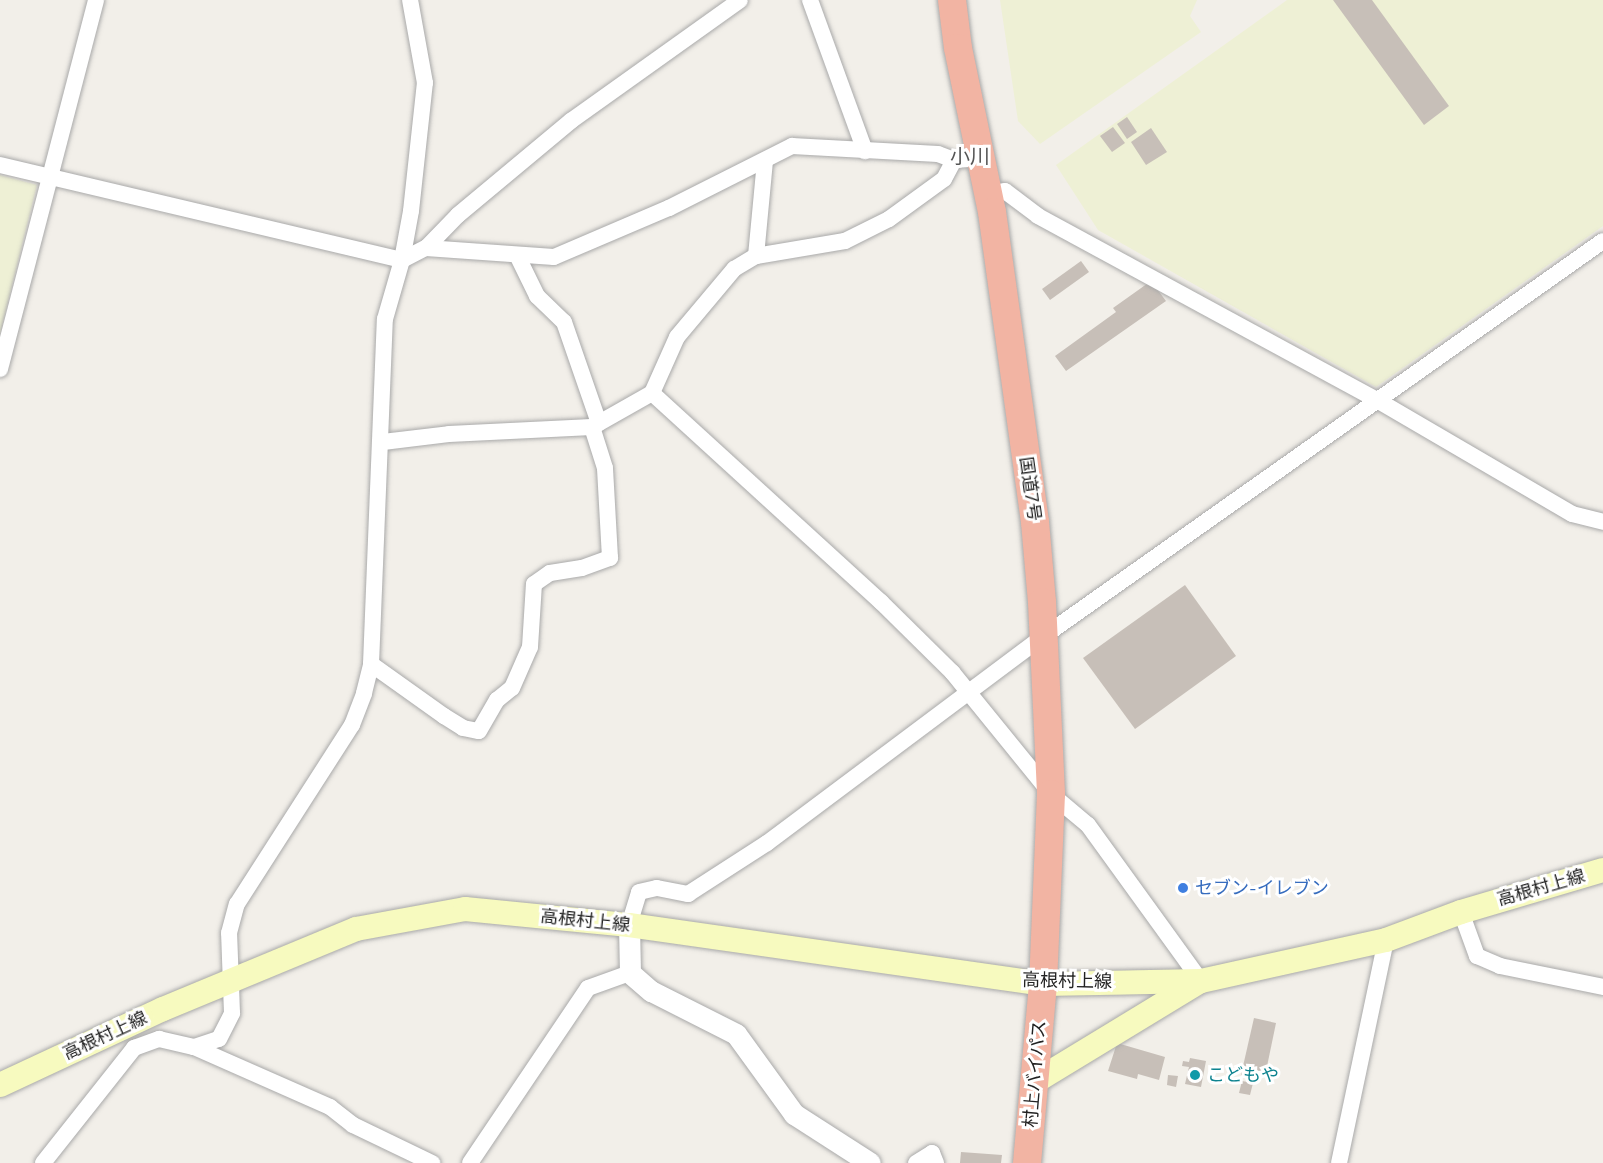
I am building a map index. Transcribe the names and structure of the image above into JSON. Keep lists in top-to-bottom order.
{
  "streets": {
    "highway": ["国道7号", "村上バイパス"],
    "main road": ["高根村上線"]
  },
  "crossings": [
    ["国道7号", "高根村上線"],
    ["国道7号", "村上バイパス"],
    ["高根村上線", "村上バイパス"]
  ],
  "districts": ["小川"],
  "places": ["セブン-イレブン", "こどもや"]
}
